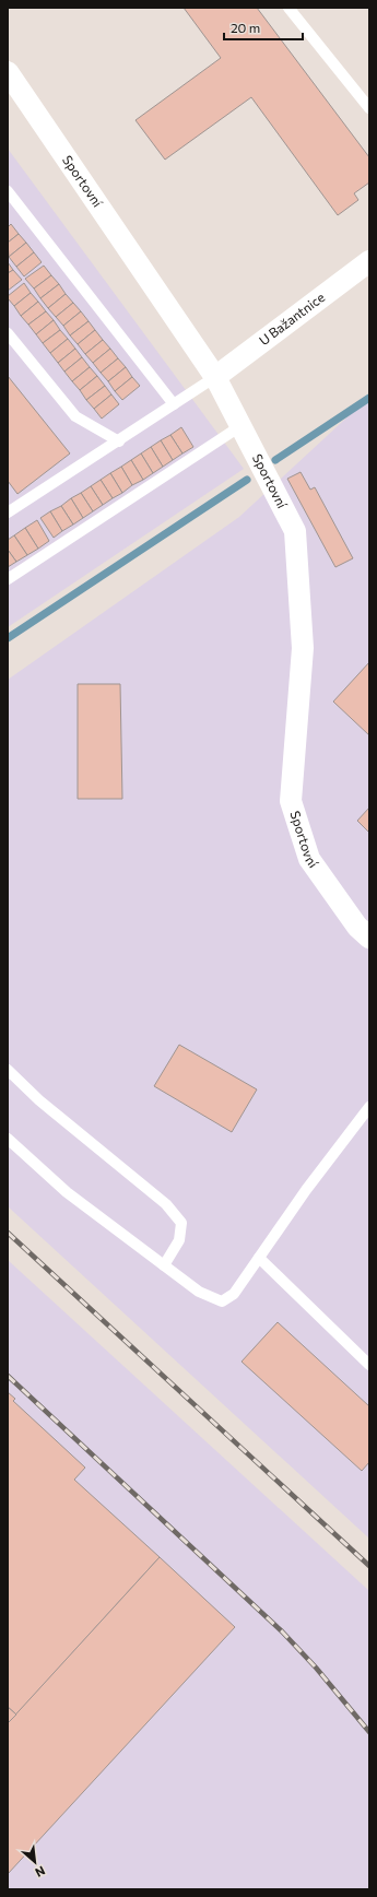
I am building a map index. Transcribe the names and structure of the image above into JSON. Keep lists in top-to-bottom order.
{
  "streets": {
    "street": ["Sportovní", "U Bažantnice"]
  },
  "crossings": [
    ["Sportovní", "U Bažantnice"]
  ],
  "scale_bar": "20 m",
  "north": "bottom right"
}
